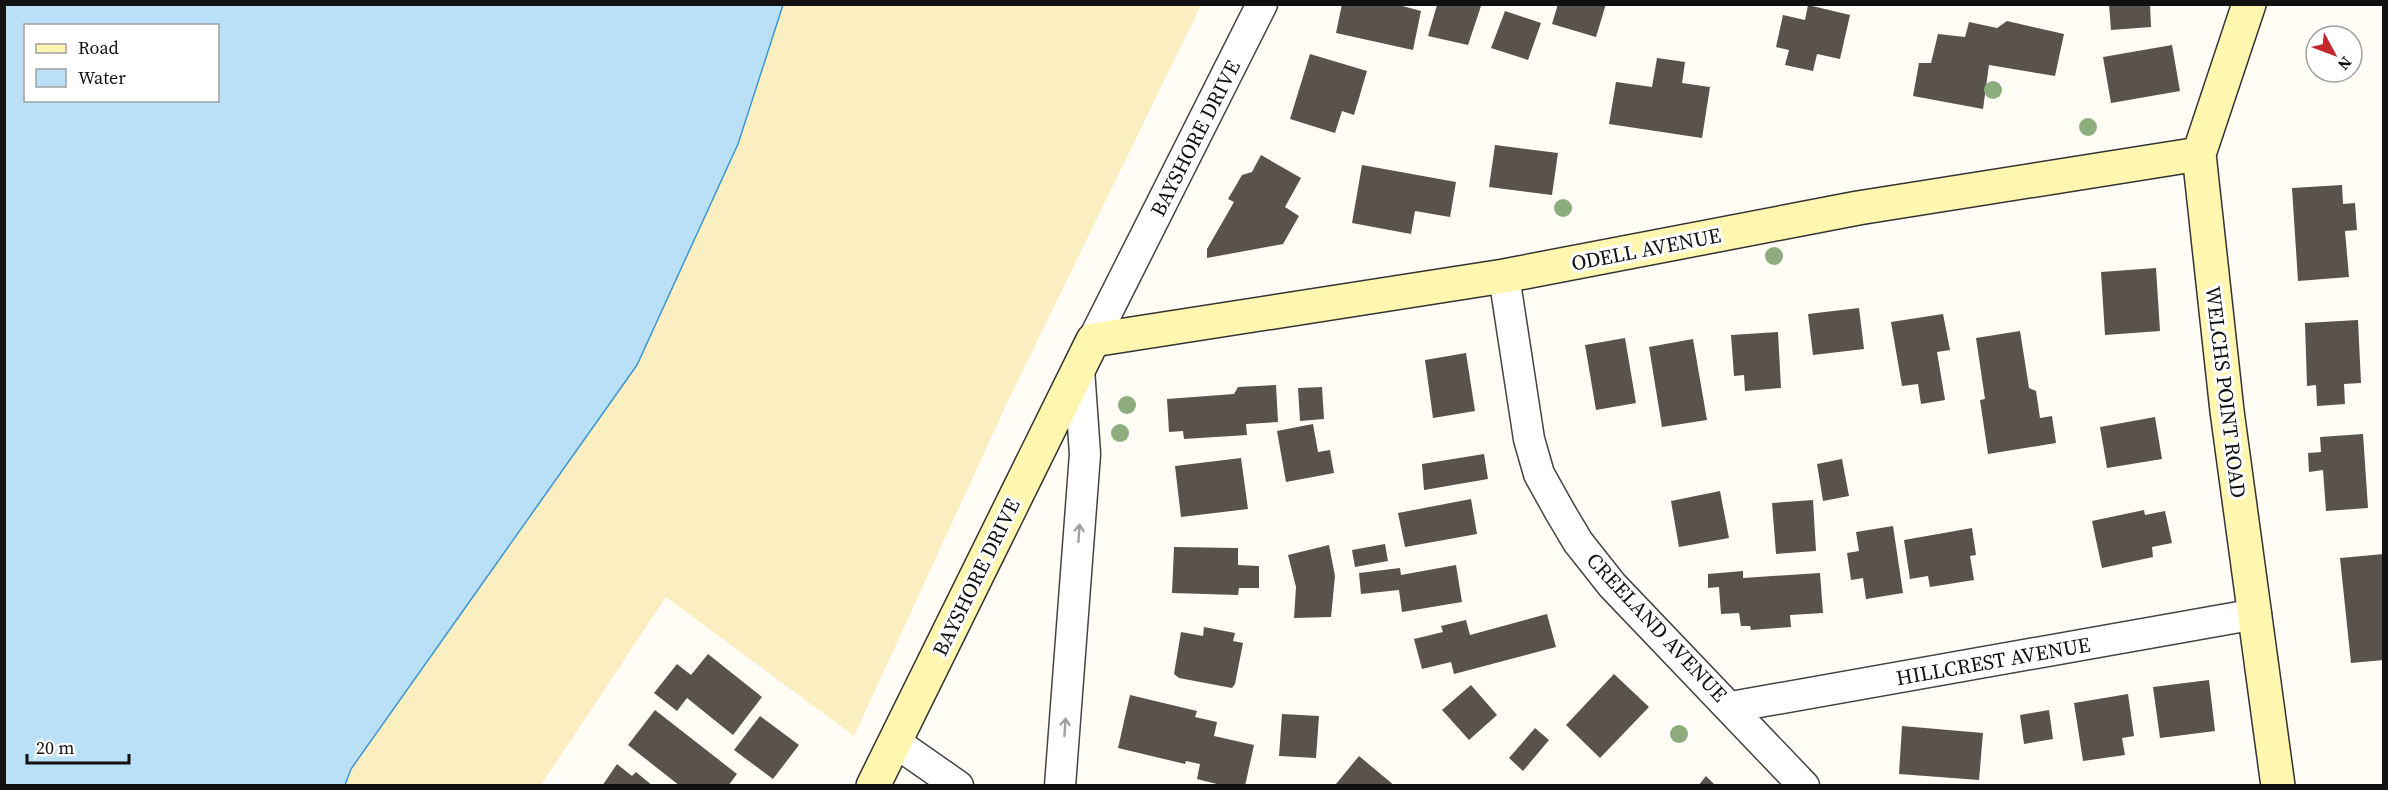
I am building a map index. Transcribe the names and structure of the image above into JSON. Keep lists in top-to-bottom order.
{
  "streets": {
    "main road": ["BAYSHORE DRIVE", "ODELL AVENUE", "WELCHS POINT ROAD"],
    "street": ["CREELAND AVENUE", "HILLCREST AVENUE"]
  },
  "crossings": [
    ["BAYSHORE DRIVE", "ODELL AVENUE"],
    ["ODELL AVENUE", "WELCHS POINT ROAD"],
    ["ODELL AVENUE", "CREELAND AVENUE"],
    ["WELCHS POINT ROAD", "HILLCREST AVENUE"],
    ["CREELAND AVENUE", "HILLCREST AVENUE"]
  ],
  "legend": ["Road", "Water"],
  "scale_bar": "20 m",
  "north": "bottom right"
}
